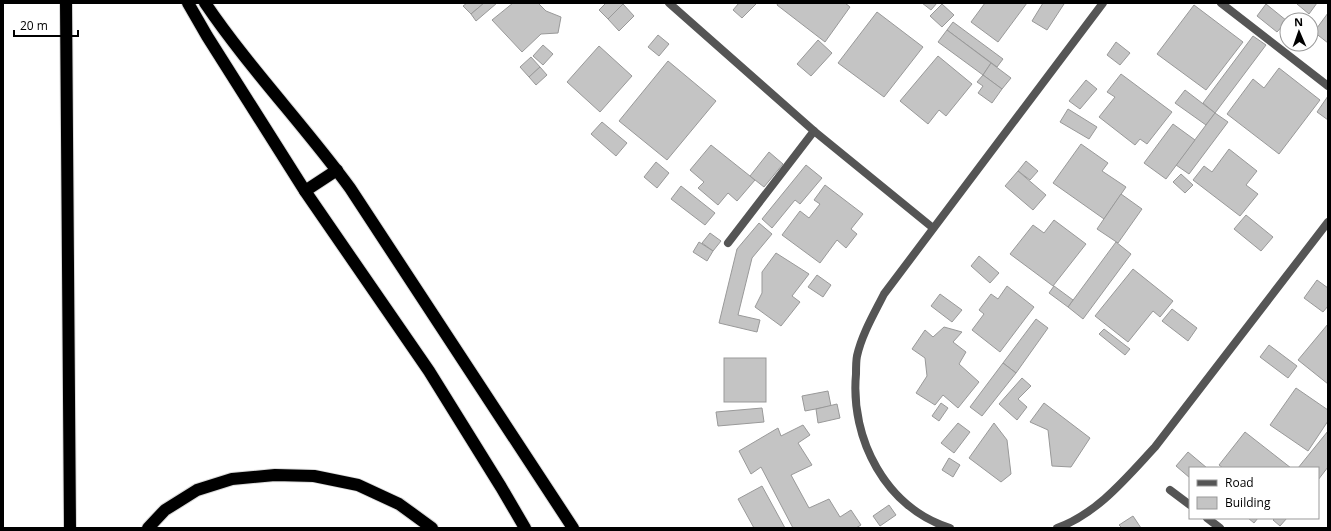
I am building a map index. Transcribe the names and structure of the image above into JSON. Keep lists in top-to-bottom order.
{
  "legend": ["Road", "Building"],
  "scale_bar": "20 m",
  "north": "top"
}
